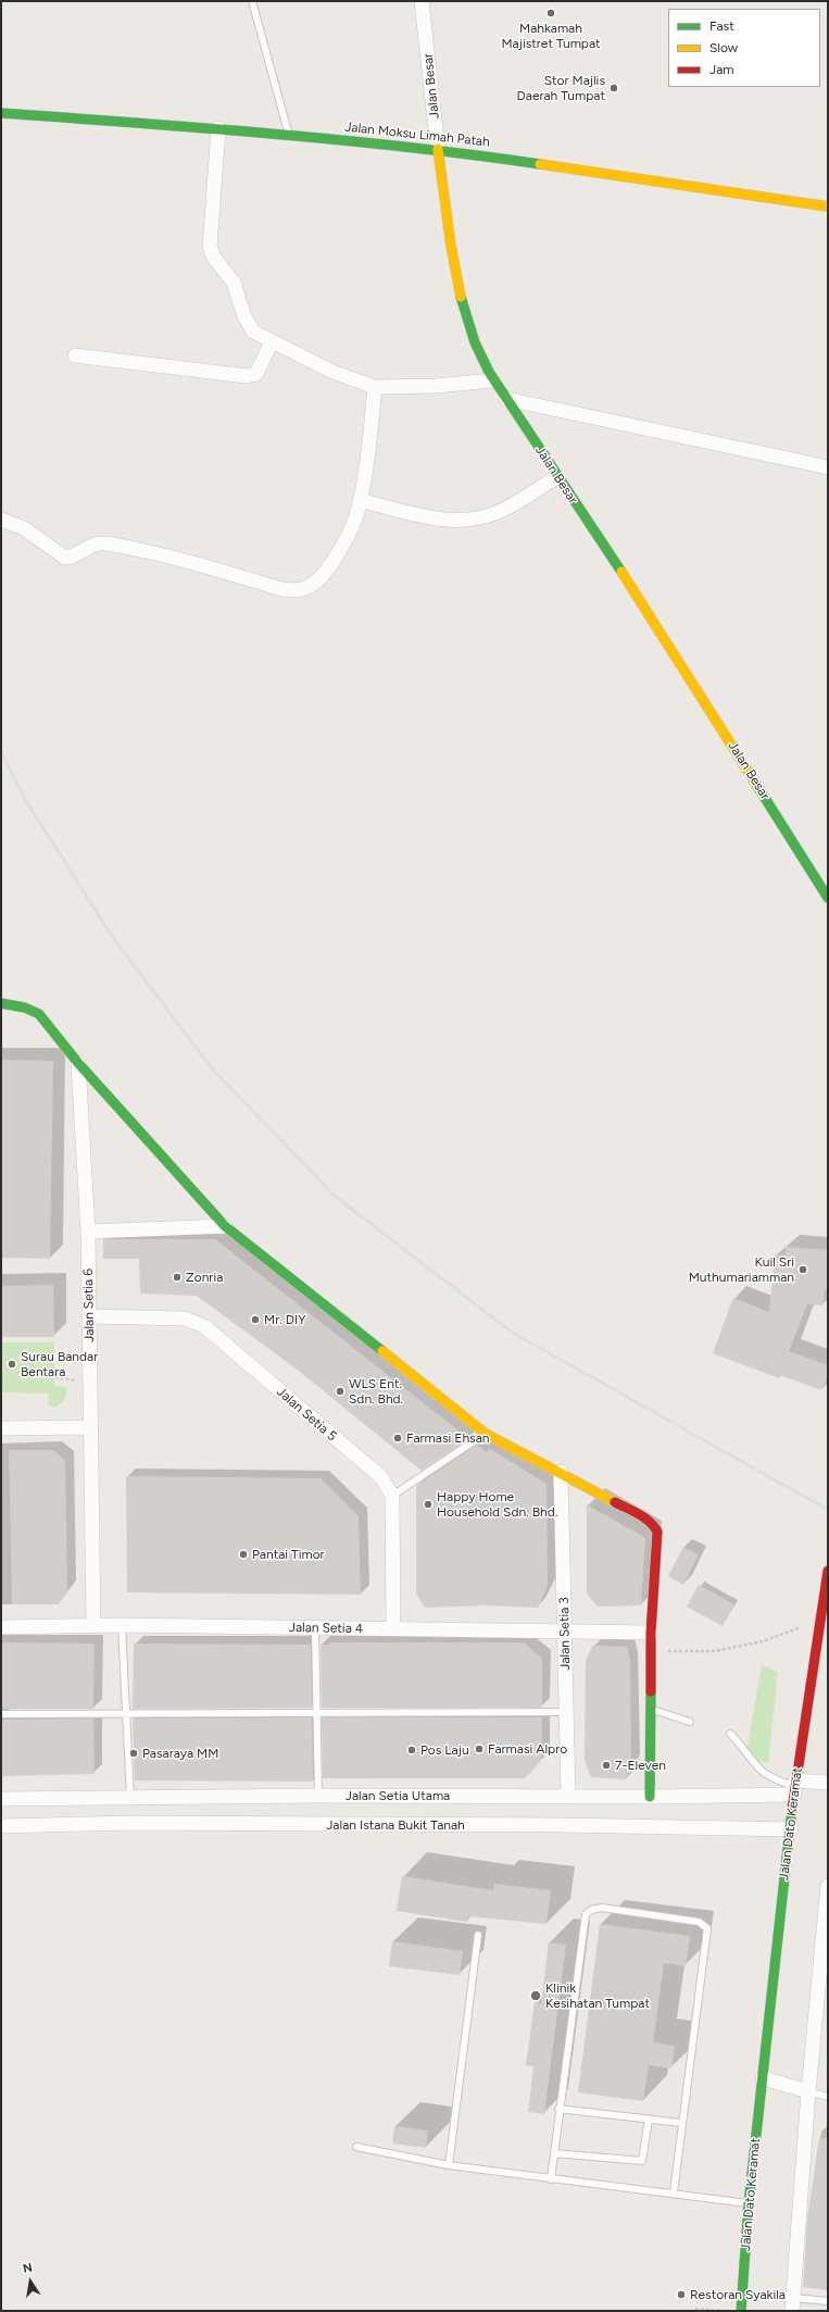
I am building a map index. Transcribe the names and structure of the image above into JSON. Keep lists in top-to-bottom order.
{
  "streets": {
    "street": [
      "Jalan Besar",
      "Jalan Moksu Limah Patah",
      "Jalan Setia 6",
      "Jalan Setia 5",
      "Jalan Setia 4",
      "Jalan Setia 3",
      "Jalan Setia Utama",
      "Jalan Dato Keramat",
      "Jalan Istana Bukit Tanah"
    ]
  },
  "crossings": [
    ["Jalan Besar", "Jalan Moksu Limah Patah"],
    ["Jalan Setia 6", "Jalan Setia 5"],
    ["Jalan Setia 6", "Jalan Setia 4"],
    ["Jalan Setia 4", "Jalan Setia 3"],
    ["Jalan Setia 3", "Jalan Setia Utama"],
    ["Jalan Setia Utama", "Jalan Dato Keramat"],
    ["Jalan Dato Keramat", "Jalan Istana Bukit Tanah"]
  ],
  "places": [
    "Mahkamah Majistret Tumpat",
    "Stor Majlis Daerah Tumpat",
    "Kuil Sri Muthumariamman",
    "Zonria",
    "Mr. DIY",
    "Surau Bandar Bentara",
    "WLS Ent. Sdn. Bhd.",
    "Farmasi Ehsan",
    "Happy Home Household Sdn. Bhd.",
    "Pantai Timor",
    "Farmasi Alpro",
    "Pos Laju",
    "Pasaraya MM",
    "7-Eleven",
    "Klinik Kesihatan Tumpat",
    "Restoran Syakila"
  ],
  "legend": ["Fast", "Slow", "Jam"],
  "north": "top"
}
